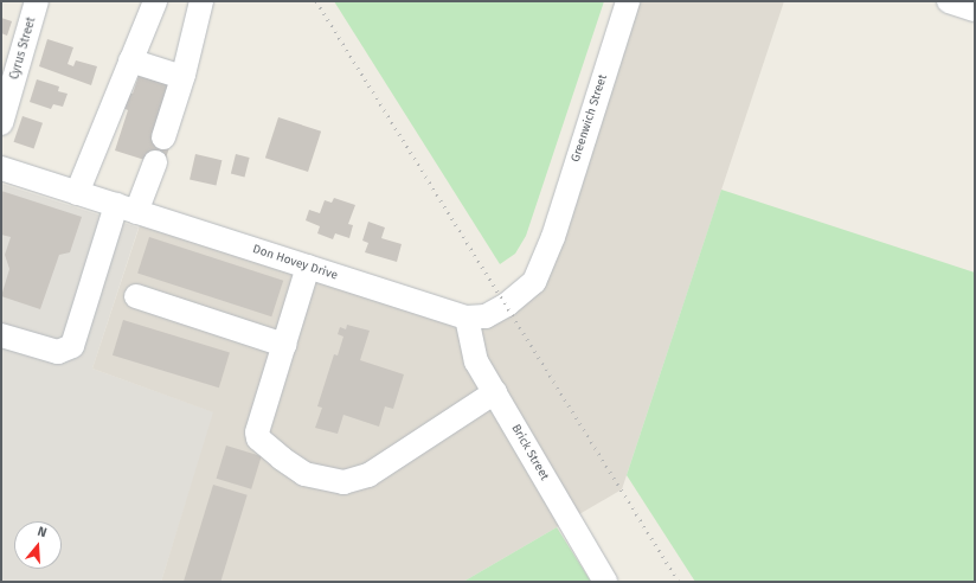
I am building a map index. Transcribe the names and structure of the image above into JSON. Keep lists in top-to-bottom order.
{
  "streets": {
    "street": [
      "Cyrus Street",
      "Greenwich Street",
      "Don Hovey Drive",
      "Brick Street"
    ]
  },
  "crossings": [
    ["Greenwich Street", "Don Hovey Drive"],
    ["Don Hovey Drive", "Brick Street"]
  ],
  "north": "top"
}
